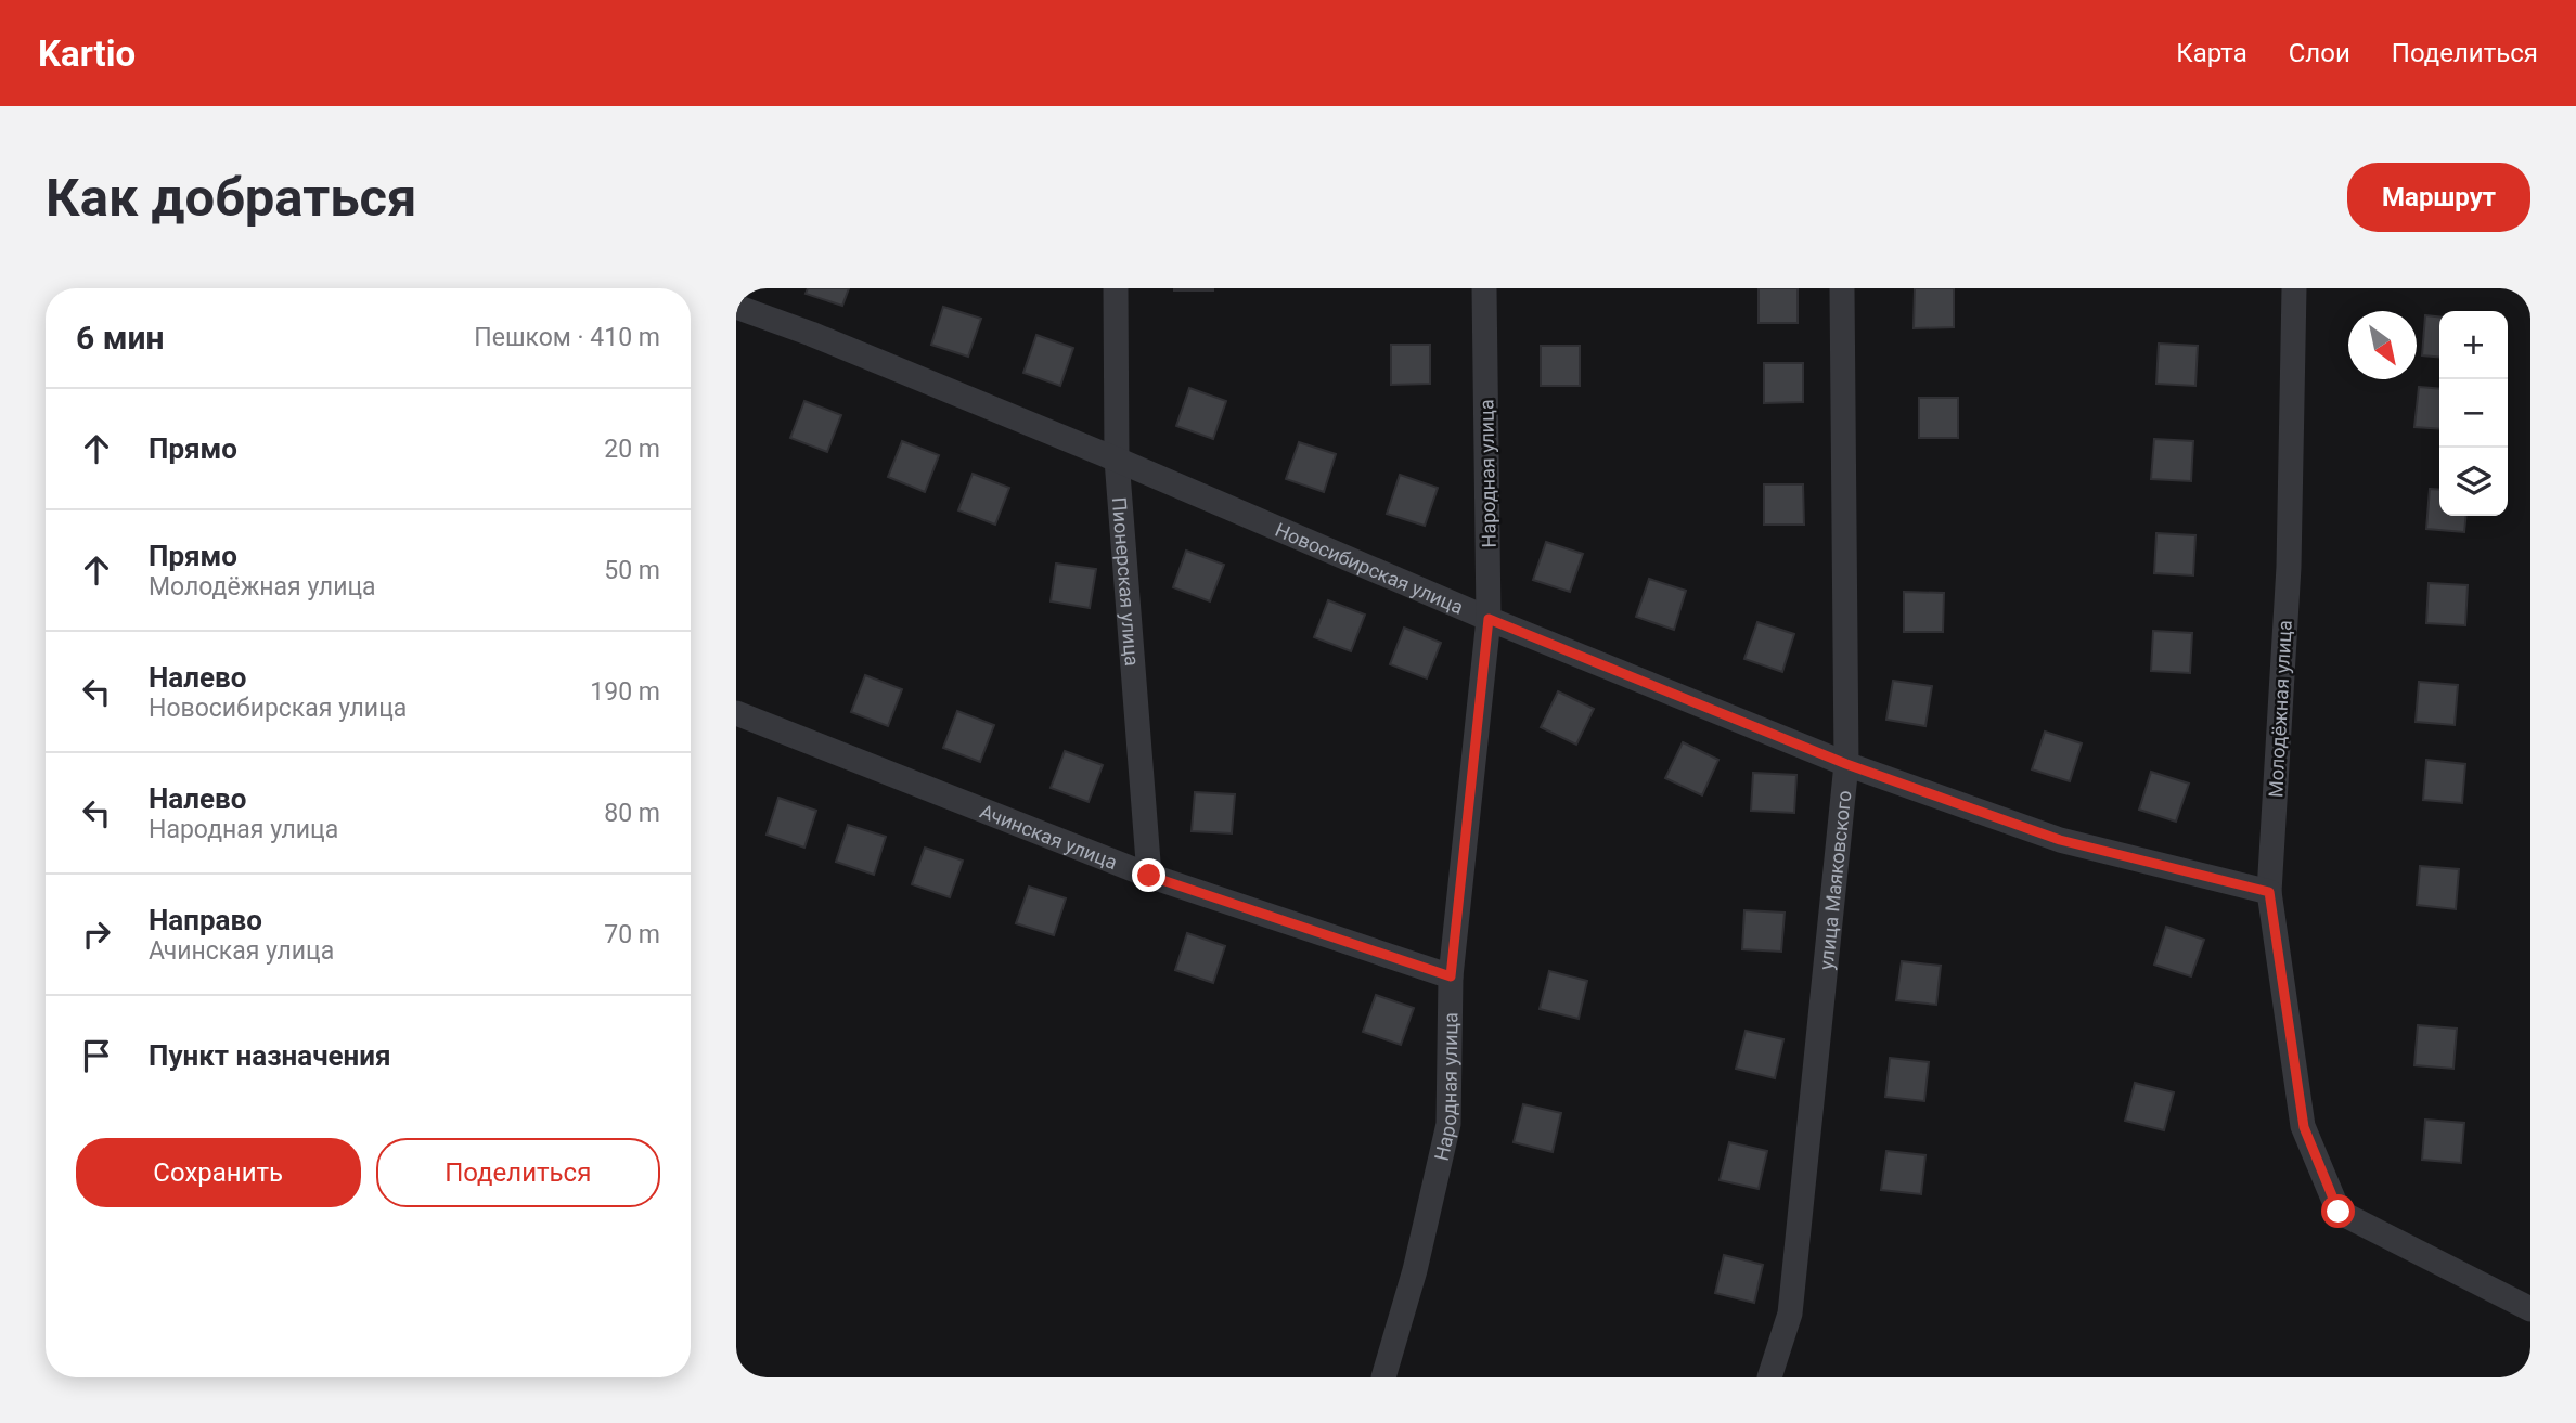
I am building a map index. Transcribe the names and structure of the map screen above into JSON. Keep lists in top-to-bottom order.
{
  "streets": {
    "street": [
      "Народная улица",
      "Новосибирская улица",
      "Пионерская улица",
      "Молодёжная улица",
      "Ачинская улица",
      "улица Маяковского"
    ]
  },
  "crossings": [
    ["Народная улица", "Новосибирская улица"],
    ["Народная улица", "Ачинская улица"],
    ["Новосибирская улица", "Пионерская улица"],
    ["Новосибирская улица", "Молодёжная улица"],
    ["Новосибирская улица", "улица Маяковского"],
    ["Пионерская улица", "Ачинская улица"]
  ],
  "north": "bottom right",
  "page": {
    "header": "Kartio",
    "nav": ["Карта", "Слои", "Поделиться"],
    "buttons": [
      "Маршрут",
      ["Сохранить", "Поделиться"]
    ],
    "title": "Как добраться",
    "heading": ["6 мин", "Пешком · 410 m"],
    "map_buttons": ["+", "−"],
    "list": [
      ["Прямо", "20 m"],
      ["Прямо", "Молодёжная улица", "50 m"],
      ["Налево", "Новосибирская улица", "190 m"],
      ["Налево", "Народная улица", "80 m"],
      ["Направо", "Ачинская улица", "70 m"],
      "Пункт назначения"
    ]
  }
}
